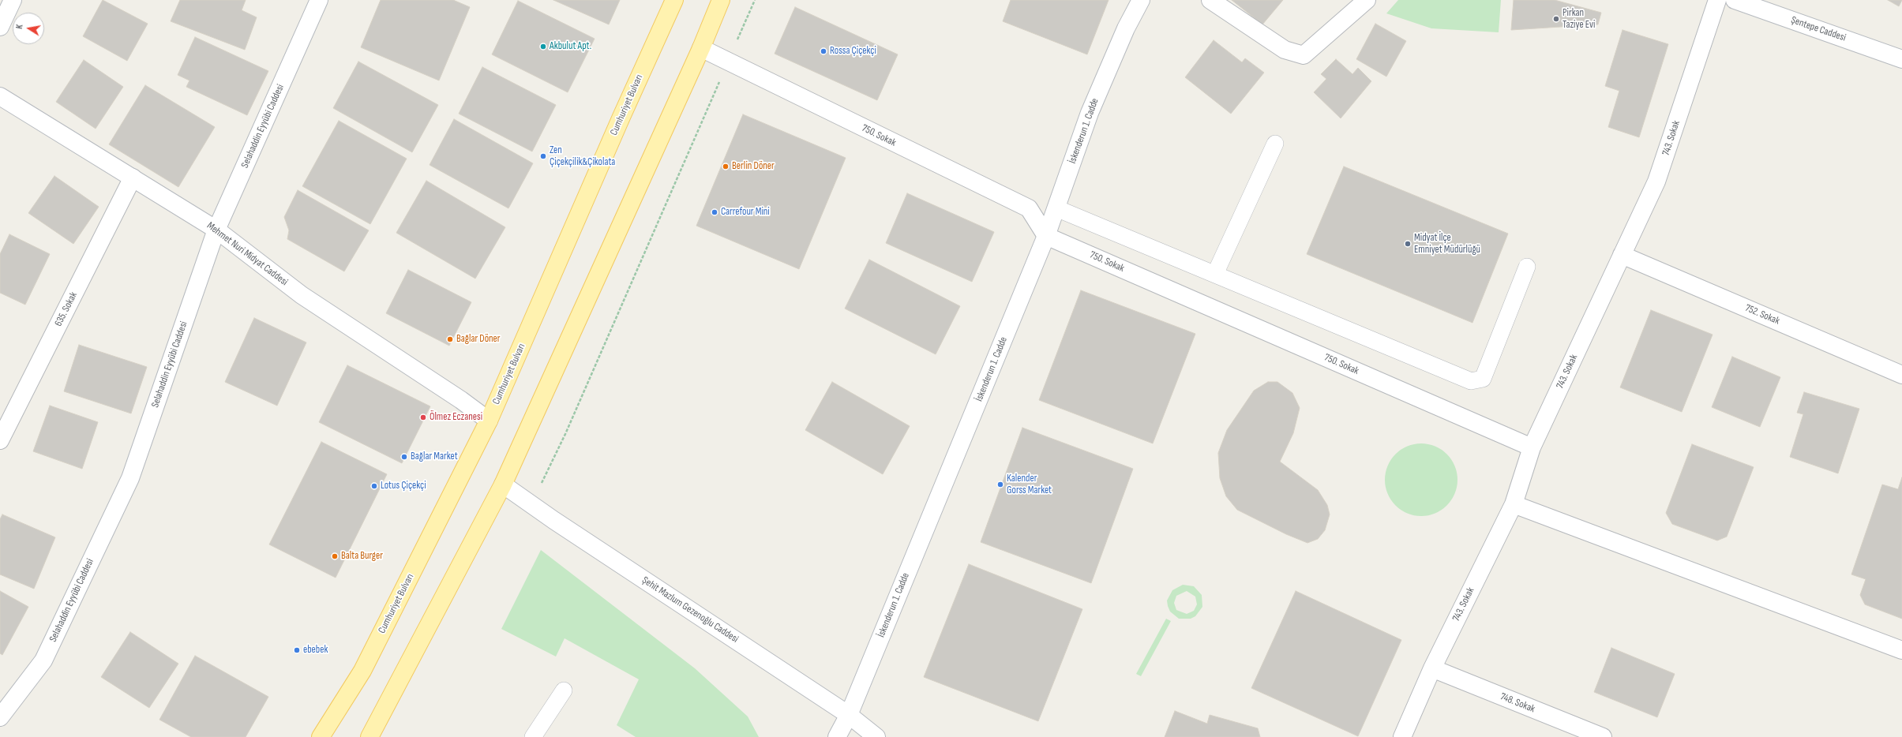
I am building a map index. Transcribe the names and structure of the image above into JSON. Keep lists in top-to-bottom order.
{
  "streets": {
    "main road": ["Cumhuriyet Bulvarı"],
    "street": [
      "Şentepe Caddesi",
      "Selahaddin Eyyübi Caddesi",
      "İskenderun 1. Cadde",
      "750. Sokak",
      "743. Sokak",
      "Mehmet Nuri Midyat Caddesi",
      "635. Sokak",
      "752. Sokak",
      "Şehit Mazlum Gezenoğlu Caddesi",
      "748. Sokak"
    ]
  },
  "crossings": [
    ["Cumhuriyet Bulvarı", "Mehmet Nuri Midyat Caddesi"],
    ["Selahaddin Eyyübi Caddesi", "Mehmet Nuri Midyat Caddesi"],
    ["İskenderun 1. Cadde", "750. Sokak"],
    ["İskenderun 1. Cadde", "Şehit Mazlum Gezenoğlu Caddesi"],
    ["750. Sokak", "743. Sokak"],
    ["743. Sokak", "752. Sokak"],
    ["743. Sokak", "748. Sokak"],
    ["Mehmet Nuri Midyat Caddesi", "635. Sokak"]
  ],
  "places": [
    "Pirkan Taziye Evi",
    "Akbulut Apt.",
    "Rossa Çiçekçi",
    "Zen Çiçekçilik&Çikolata",
    "Berlin Döner",
    "Carrefour Mini",
    "Midyat İlçe Emniyet Müdürlüğü",
    "Bağlar Döner",
    "Ölmez Eczanesi",
    "Bağlar Market",
    "Kalender Gorss Market",
    "Lotus Çiçekçi",
    "Balta Burger",
    "ebebek"
  ],
  "north": "left"
}
